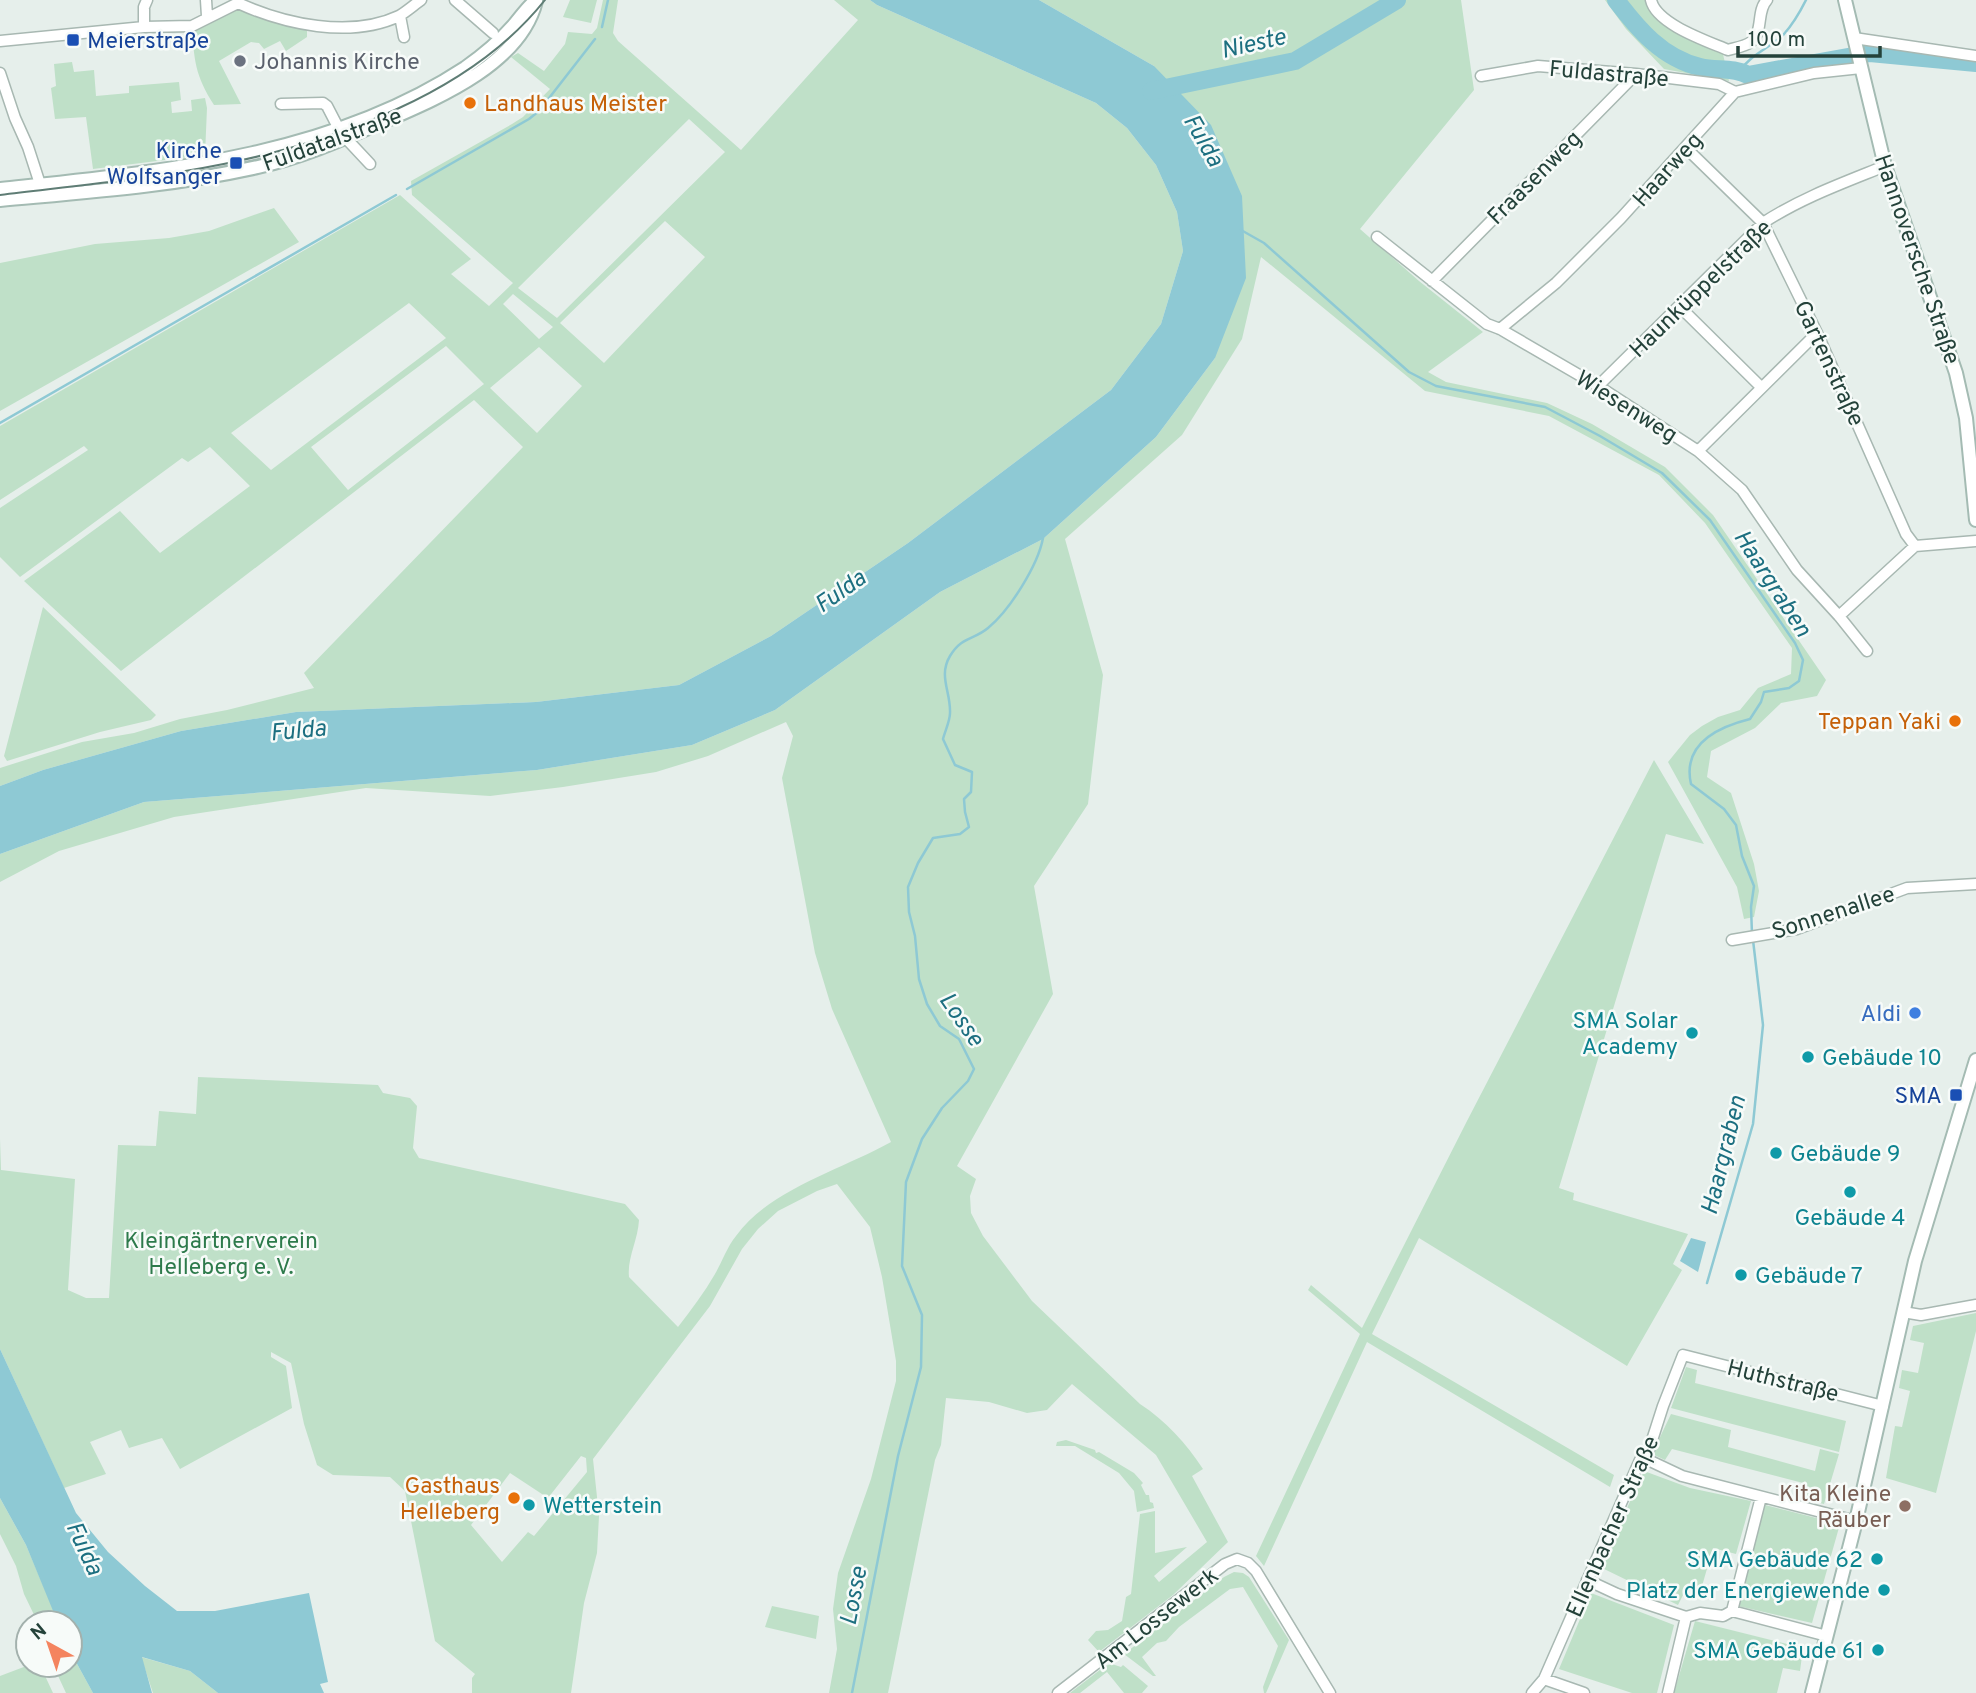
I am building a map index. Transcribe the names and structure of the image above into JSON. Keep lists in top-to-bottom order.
{
  "streets": {
    "main road": ["Fuldatalstraße", "Hannoversche Straße"],
    "street": [
      "Fuldastraße",
      "Haarweg",
      "Fraasenweg",
      "Haunküppelstraße",
      "Gartenstraße",
      "Wiesenweg",
      "Sonnenallee",
      "Huthstraße",
      "Ellenbacher Straße",
      "Am Lossewerk"
    ]
  },
  "crossings": [
    ["Fuldastraße", "Haarweg"],
    ["Fuldastraße", "Fraasenweg"],
    ["Haarweg", "Gartenstraße"],
    ["Haarweg", "Wiesenweg"],
    ["Fraasenweg", "Wiesenweg"],
    ["Hannoversche Straße", "Haunküppelstraße"],
    ["Haunküppelstraße", "Gartenstraße"],
    ["Haunküppelstraße", "Wiesenweg"],
    ["Huthstraße", "Ellenbacher Straße"]
  ],
  "water": [
    "Nieste",
    "Fulda",
    "Haargraben",
    "Losse"
  ],
  "parks": ["Kleingärtnerverein Helleberg e. V."],
  "places": {
    "transit": ["Meierstraße", "Kirche Wolfsanger", "SMA"],
    "other": [
      "Johannis Kirche",
      "Landhaus Meister",
      "Teppan Yaki",
      "Aldi",
      "SMA Solar Academy",
      "Gebäude 10",
      "Gebäude 9",
      "Gebäude 4",
      "Gebäude 7",
      "Gasthaus Helleberg",
      "Wetterstein",
      "Kita Kleine Räuber",
      "SMA Gebäude 62",
      "Platz der Energiewende",
      "SMA Gebäude 61"
    ]
  },
  "scale_bar": "100 m",
  "north": "top left"
}
